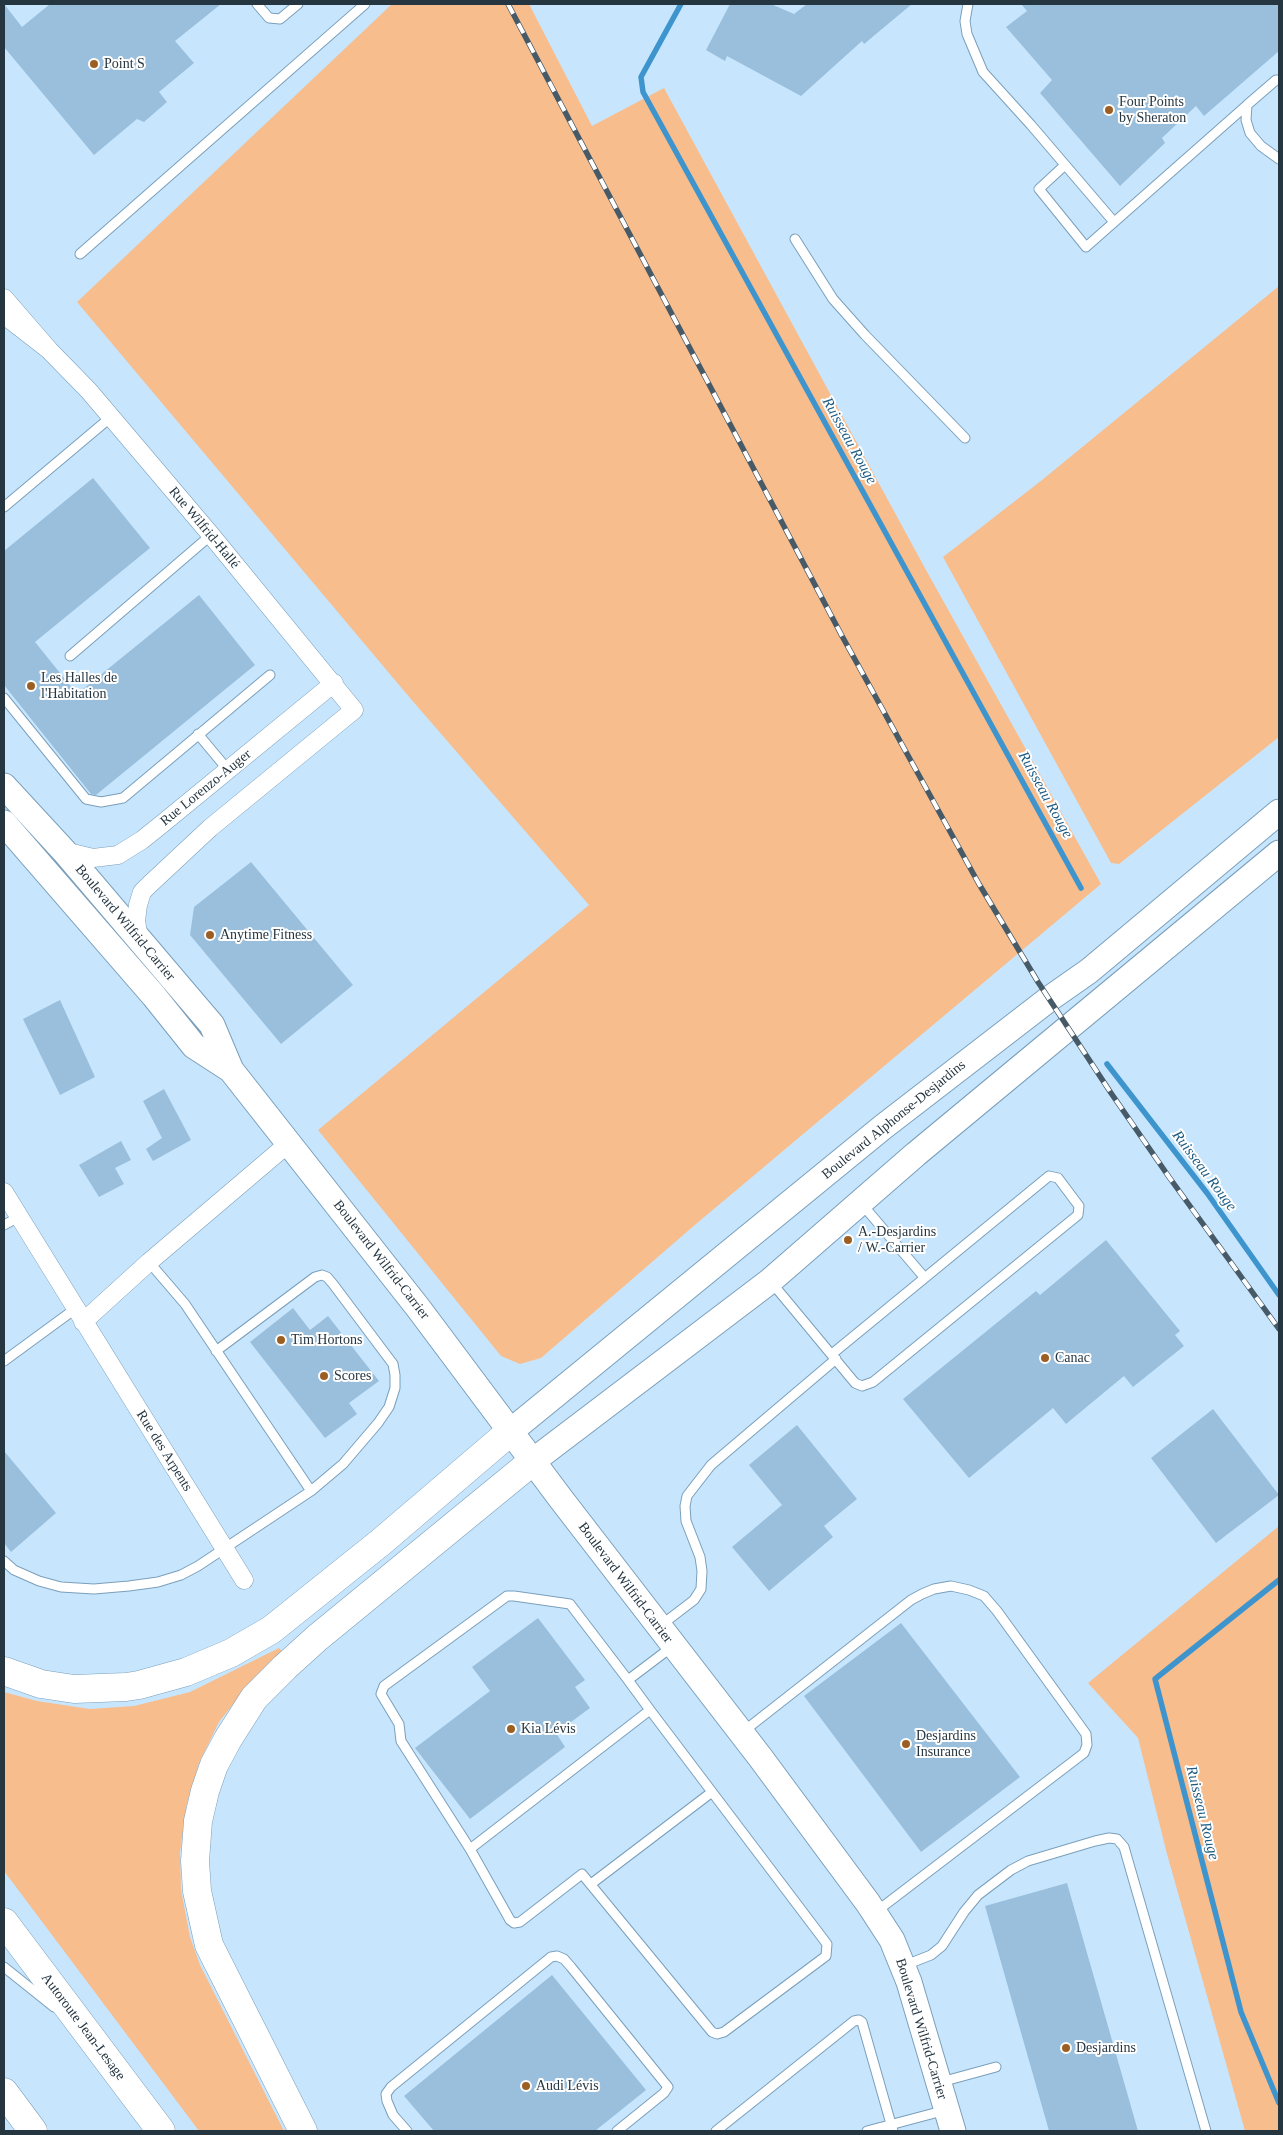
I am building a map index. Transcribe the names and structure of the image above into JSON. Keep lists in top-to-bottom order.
{
  "streets": {
    "highway": ["Autoroute Jean-Lesage"],
    "street": [
      "Rue Wilfrid-Hallé",
      "Rue Lorenzo-Auger",
      "Boulevard Wilfrid-Carrier",
      "Boulevard Alphonse-Desjardins",
      "Rue des Arpents"
    ]
  },
  "crossings": [
    ["Rue Wilfrid-Hallé", "Rue Lorenzo-Auger"],
    ["Rue Wilfrid-Hallé", "Boulevard Wilfrid-Carrier"],
    ["Rue Lorenzo-Auger", "Boulevard Wilfrid-Carrier"],
    ["Boulevard Wilfrid-Carrier", "Boulevard Alphonse-Desjardins"]
  ],
  "water": ["Ruisseau Rouge"],
  "places": [
    "Point S",
    "Four Points by Sheraton",
    "Les Halles de l'Habitation",
    "Anytime Fitness",
    "A.-Desjardins / W.-Carrier",
    "Tim Hortons",
    "Canac",
    "Scores",
    "Kia Lévis",
    "Desjardins Insurance",
    "Desjardins",
    "Audi Lévis"
  ]
}
